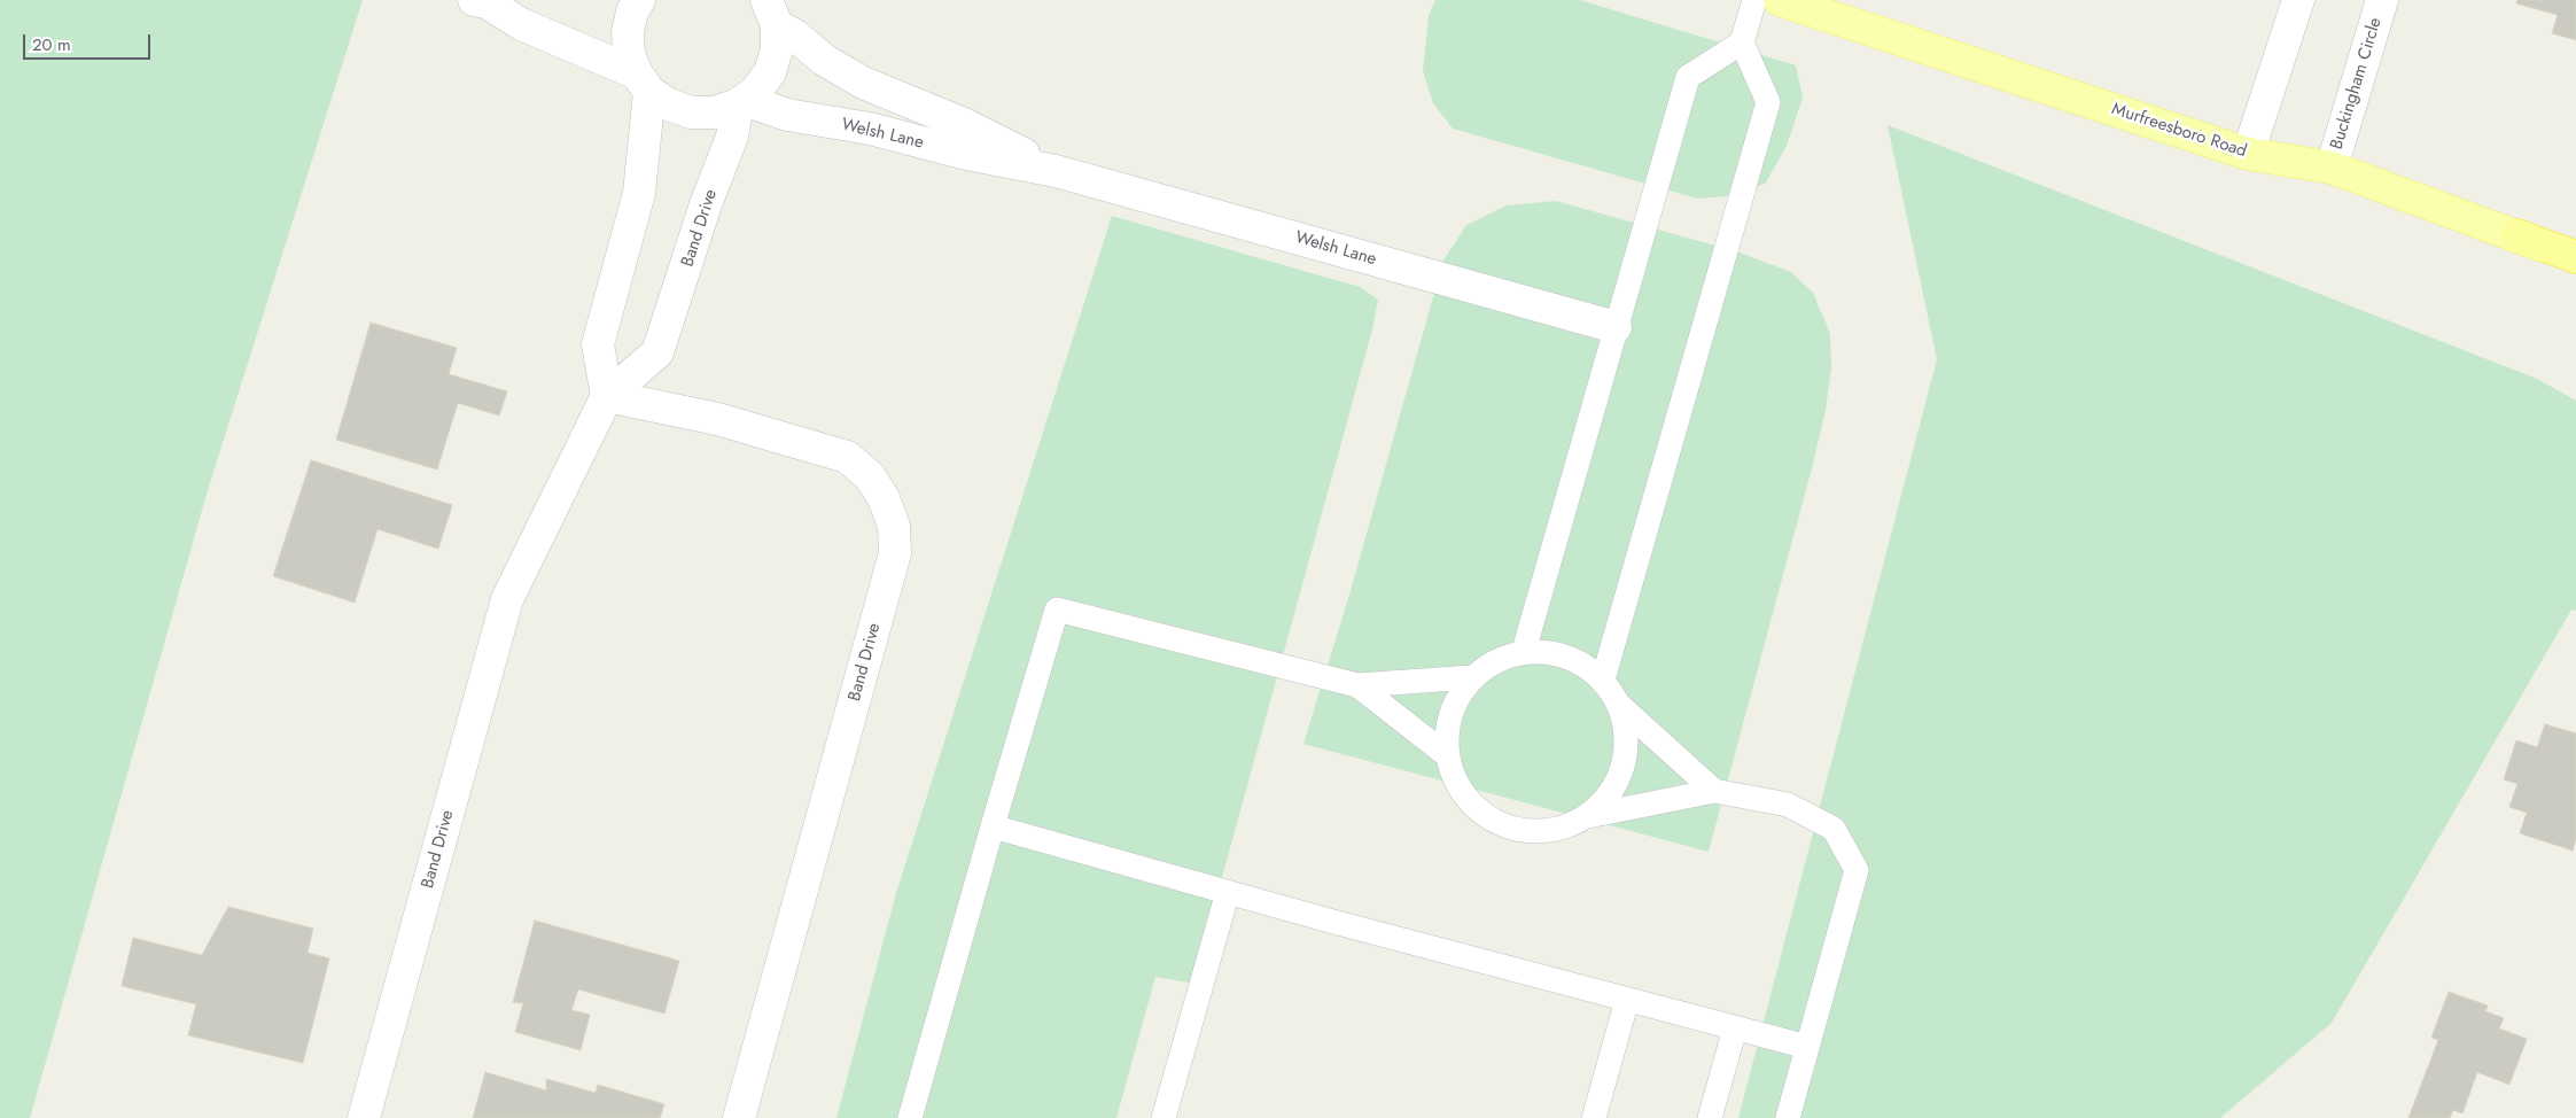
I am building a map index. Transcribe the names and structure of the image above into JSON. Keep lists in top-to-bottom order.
{
  "streets": {
    "main road": ["Murfreesboro Road"],
    "street": ["Buckingham Circle", "Welsh Lane", "Band Drive"]
  },
  "crossings": [
    ["Buckingham Circle", "Murfreesboro Road"],
    ["Welsh Lane", "Band Drive"]
  ],
  "scale_bar": "20 m"
}
